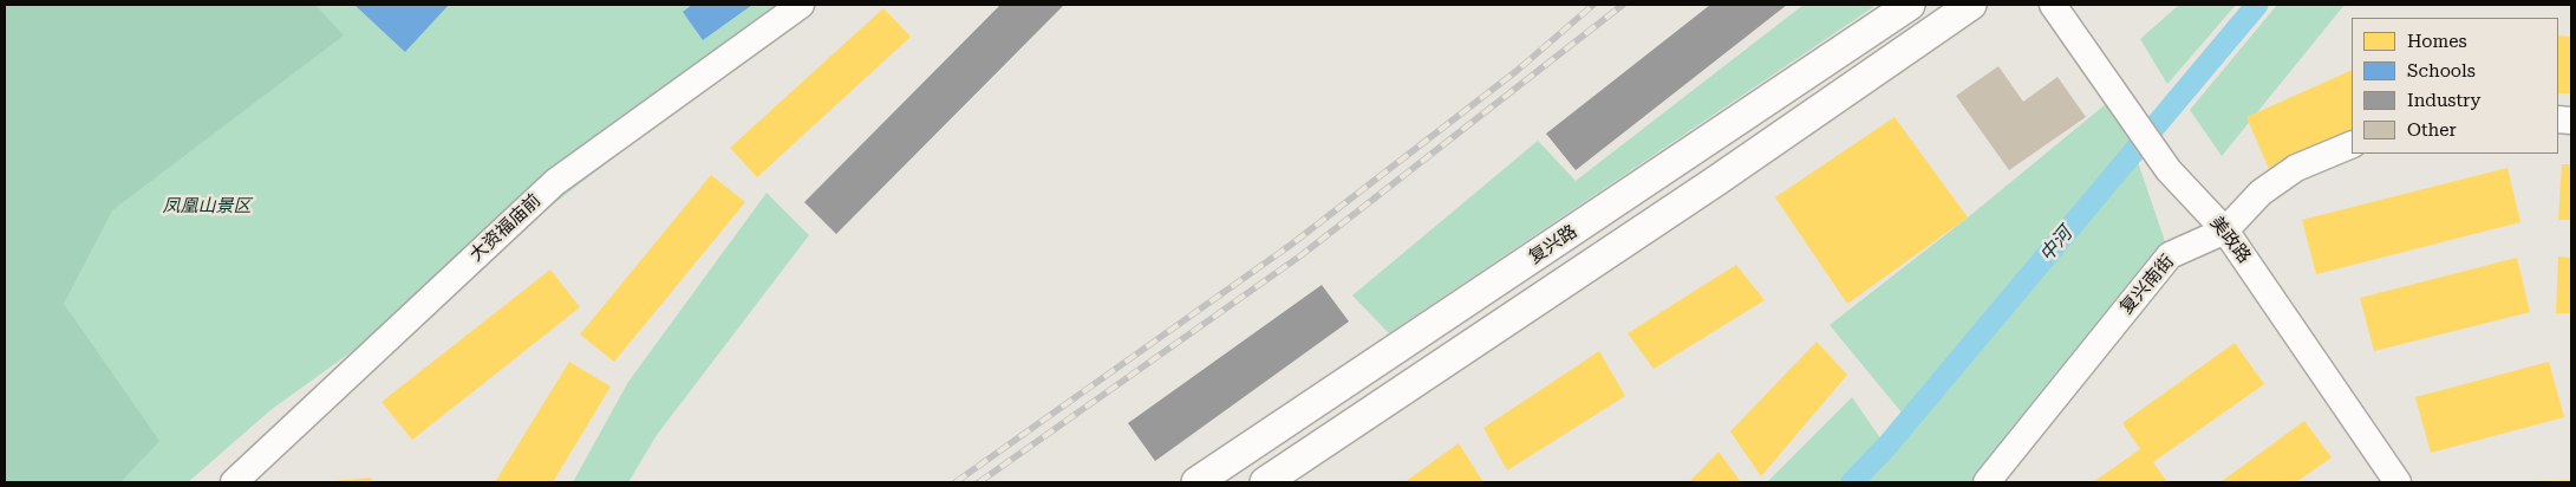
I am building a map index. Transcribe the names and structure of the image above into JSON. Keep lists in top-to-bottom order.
{
  "streets": {
    "main road": ["复兴路"],
    "street": ["大资福庙前", "美政路", "复兴南街"]
  },
  "crossings": [
    ["美政路", "复兴南街"]
  ],
  "water": ["中河"],
  "parks": ["凤凰山景区"],
  "legend": [
    "Homes",
    "Schools",
    "Industry",
    "Other"
  ]
}
